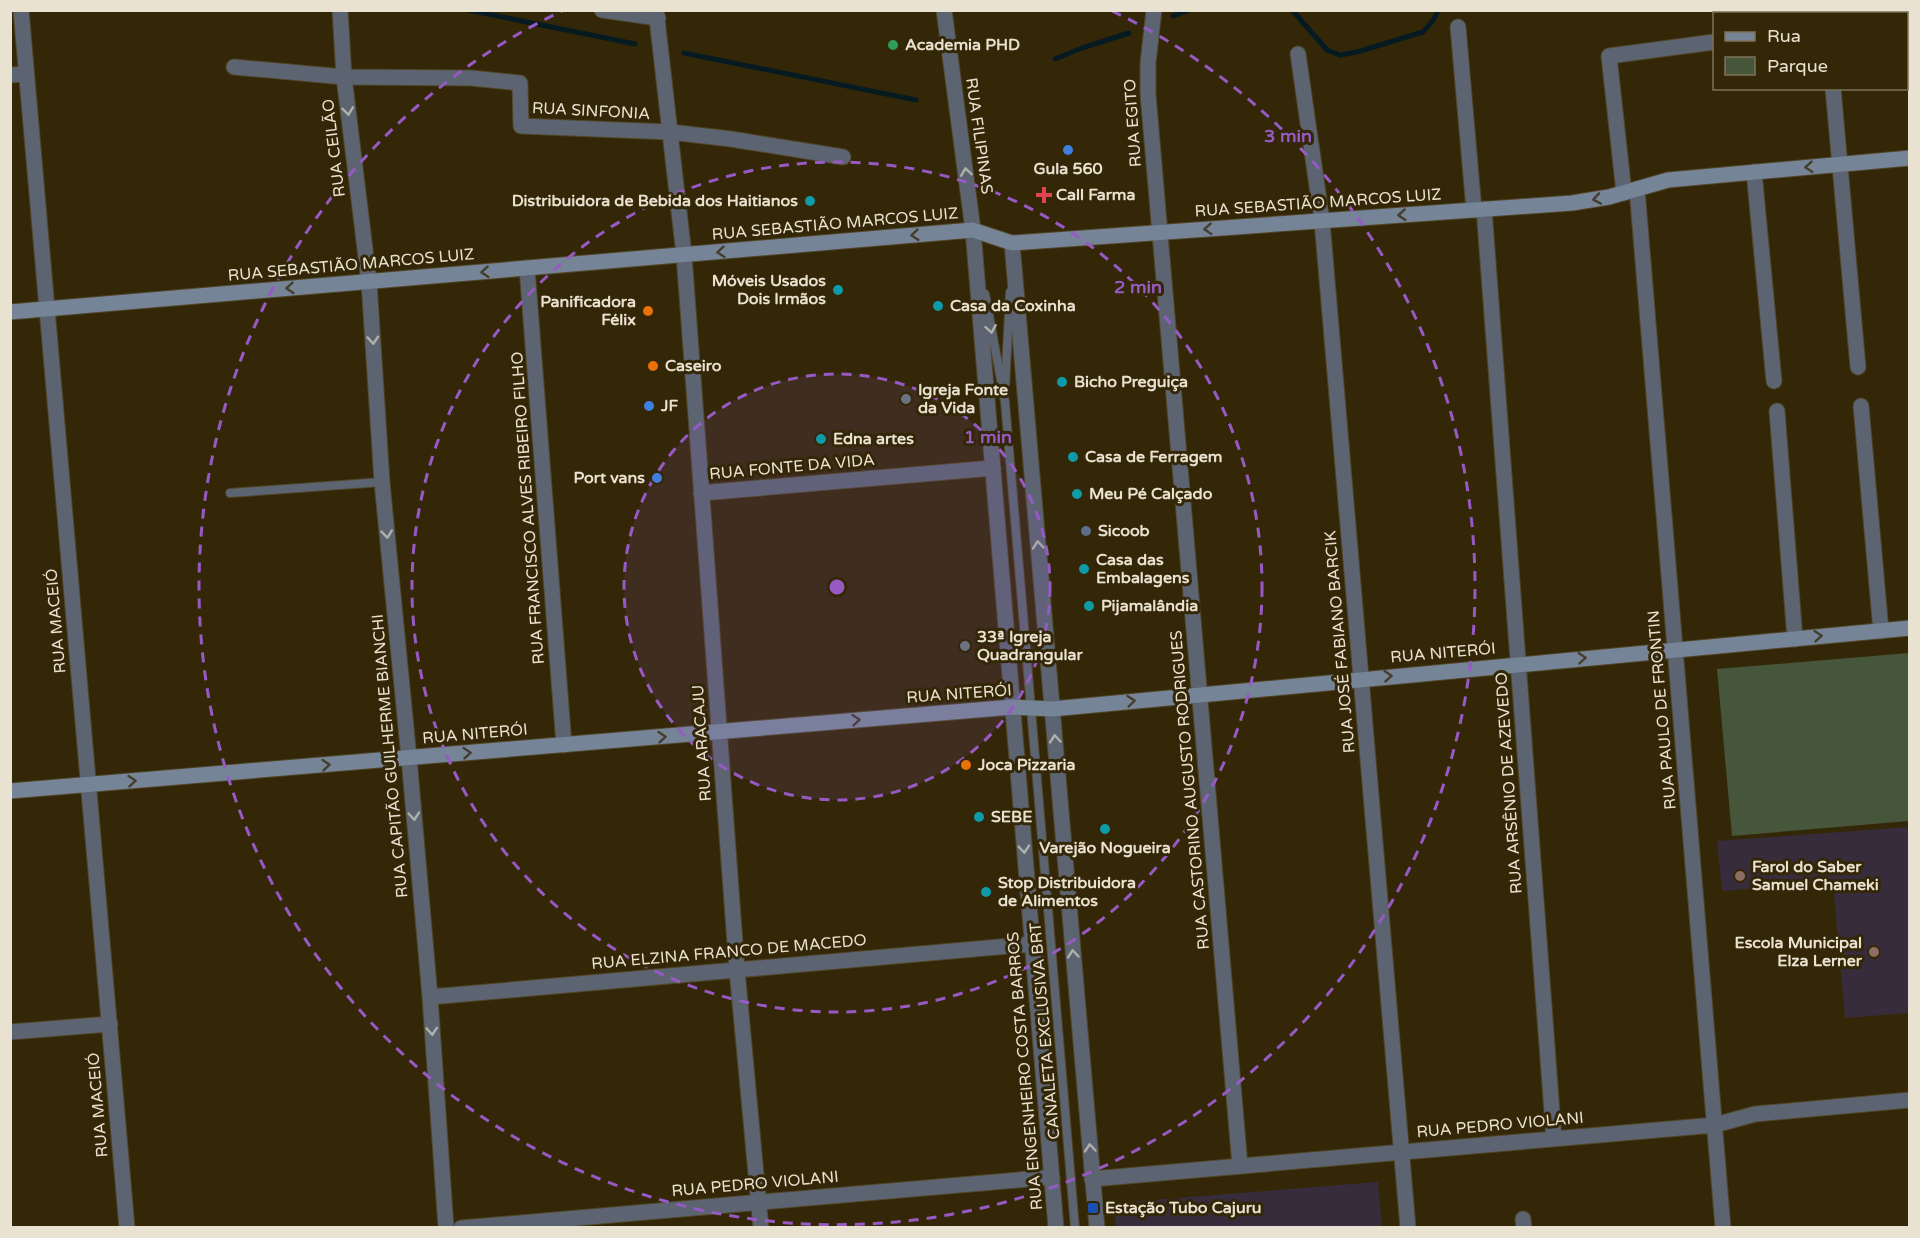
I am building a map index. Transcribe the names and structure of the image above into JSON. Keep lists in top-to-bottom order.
{
  "streets": {
    "main road": ["RUA SEBASTIÃO MARCOS LUIZ", "RUA NITERÓI"],
    "street": [
      "RUA SINFONIA",
      "RUA EGITO",
      "RUA FILIPINAS",
      "RUA CEILÃO",
      "RUA FONTE DA VIDA",
      "RUA FRANCISCO ALVES RIBEIRO FILHO",
      "RUA MACEIÓ",
      "RUA JOSÉ FABIANO BARCIK",
      "RUA PAULO DE FRONTIN",
      "RUA ARACAJU",
      "RUA CAPITÃO GUILHERME BIANCHI",
      "RUA ARSÊNIO DE AZEVEDO",
      "RUA CASTORINO AUGUSTO RODRIGUES",
      "RUA ELZINA FRANCO DE MACEDO",
      "RUA ENGENHEIRO COSTA BARROS",
      "RUA PEDRO VIOLANI"
    ],
    "lane": ["CANALETA EXCLUSIVA BRT"]
  },
  "crossings": [
    ["RUA SINFONIA", "RUA CEILÃO"],
    ["RUA SINFONIA", "RUA ARACAJU"],
    ["RUA EGITO", "RUA SEBASTIÃO MARCOS LUIZ"],
    ["RUA EGITO", "RUA CASTORINO AUGUSTO RODRIGUES"],
    ["RUA FILIPINAS", "RUA SEBASTIÃO MARCOS LUIZ"],
    ["RUA FILIPINAS", "CANALETA EXCLUSIVA BRT"],
    ["RUA FILIPINAS", "RUA ENGENHEIRO COSTA BARROS"],
    ["RUA CEILÃO", "RUA SEBASTIÃO MARCOS LUIZ"],
    ["RUA CEILÃO", "RUA CAPITÃO GUILHERME BIANCHI"],
    ["RUA SEBASTIÃO MARCOS LUIZ", "RUA FRANCISCO ALVES RIBEIRO FILHO"],
    ["RUA SEBASTIÃO MARCOS LUIZ", "RUA MACEIÓ"],
    ["RUA SEBASTIÃO MARCOS LUIZ", "RUA JOSÉ FABIANO BARCIK"],
    ["RUA SEBASTIÃO MARCOS LUIZ", "RUA PAULO DE FRONTIN"],
    ["RUA SEBASTIÃO MARCOS LUIZ", "RUA ARACAJU"],
    ["RUA SEBASTIÃO MARCOS LUIZ", "RUA CAPITÃO GUILHERME BIANCHI"],
    ["RUA SEBASTIÃO MARCOS LUIZ", "RUA ARSÊNIO DE AZEVEDO"],
    ["RUA SEBASTIÃO MARCOS LUIZ", "RUA CASTORINO AUGUSTO RODRIGUES"],
    ["RUA SEBASTIÃO MARCOS LUIZ", "CANALETA EXCLUSIVA BRT"],
    ["RUA SEBASTIÃO MARCOS LUIZ", "RUA ENGENHEIRO COSTA BARROS"],
    ["RUA FONTE DA VIDA", "RUA ARACAJU"],
    ["RUA FONTE DA VIDA", "RUA ENGENHEIRO COSTA BARROS"],
    ["RUA FRANCISCO ALVES RIBEIRO FILHO", "RUA NITERÓI"],
    ["RUA MACEIÓ", "RUA NITERÓI"],
    ["RUA JOSÉ FABIANO BARCIK", "RUA NITERÓI"],
    ["RUA JOSÉ FABIANO BARCIK", "RUA PEDRO VIOLANI"],
    ["RUA NITERÓI", "RUA PAULO DE FRONTIN"],
    ["RUA NITERÓI", "RUA ARACAJU"],
    ["RUA NITERÓI", "RUA CAPITÃO GUILHERME BIANCHI"],
    ["RUA NITERÓI", "RUA ARSÊNIO DE AZEVEDO"],
    ["RUA NITERÓI", "RUA CASTORINO AUGUSTO RODRIGUES"],
    ["RUA NITERÓI", "CANALETA EXCLUSIVA BRT"],
    ["RUA NITERÓI", "RUA ENGENHEIRO COSTA BARROS"],
    ["RUA PAULO DE FRONTIN", "RUA PEDRO VIOLANI"],
    ["RUA ARACAJU", "RUA ELZINA FRANCO DE MACEDO"],
    ["RUA ARACAJU", "RUA PEDRO VIOLANI"],
    ["RUA CAPITÃO GUILHERME BIANCHI", "RUA ELZINA FRANCO DE MACEDO"],
    ["RUA ARSÊNIO DE AZEVEDO", "RUA PEDRO VIOLANI"],
    ["RUA CASTORINO AUGUSTO RODRIGUES", "RUA PEDRO VIOLANI"],
    ["RUA ELZINA FRANCO DE MACEDO", "RUA ENGENHEIRO COSTA BARROS"],
    ["CANALETA EXCLUSIVA BRT", "RUA ENGENHEIRO COSTA BARROS"],
    ["RUA ENGENHEIRO COSTA BARROS", "RUA PEDRO VIOLANI"]
  ],
  "one_way": [
    "RUA FILIPINAS",
    "RUA CEILÃO",
    "RUA SEBASTIÃO MARCOS LUIZ",
    "RUA NITERÓI",
    "RUA CAPITÃO GUILHERME BIANCHI"
  ],
  "places": {
    "other": [
      "Academia PHD",
      "Gula 560",
      "Distribuidora de Bebida dos Haitianos",
      "Móveis Usados Dois Irmãos",
      "Casa da Coxinha",
      "Panificadora Félix",
      "Caseiro",
      "Bicho Preguiça",
      "Igreja Fonte da Vida",
      "JF",
      "Edna artes",
      "Casa de Ferragem",
      "Port vans",
      "Meu Pé Calçado",
      "Sicoob",
      "Casa das Embalagens",
      "Pijamalândia",
      "33ª Igreja Quadrangular",
      "Joca Pizzaria",
      "SEBE",
      "Varejão Nogueira",
      "Farol do Saber Samuel Chameki",
      "Stop Distribuidora de Alimentos",
      "Escola Municipal Elza Lerner"
    ],
    "health": ["Call Farma"],
    "transit": ["Estação Tubo Cajuru"]
  },
  "legend": ["Rua", "Parque"],
  "rings": ["3 min", "2 min", "1 min"]
}
